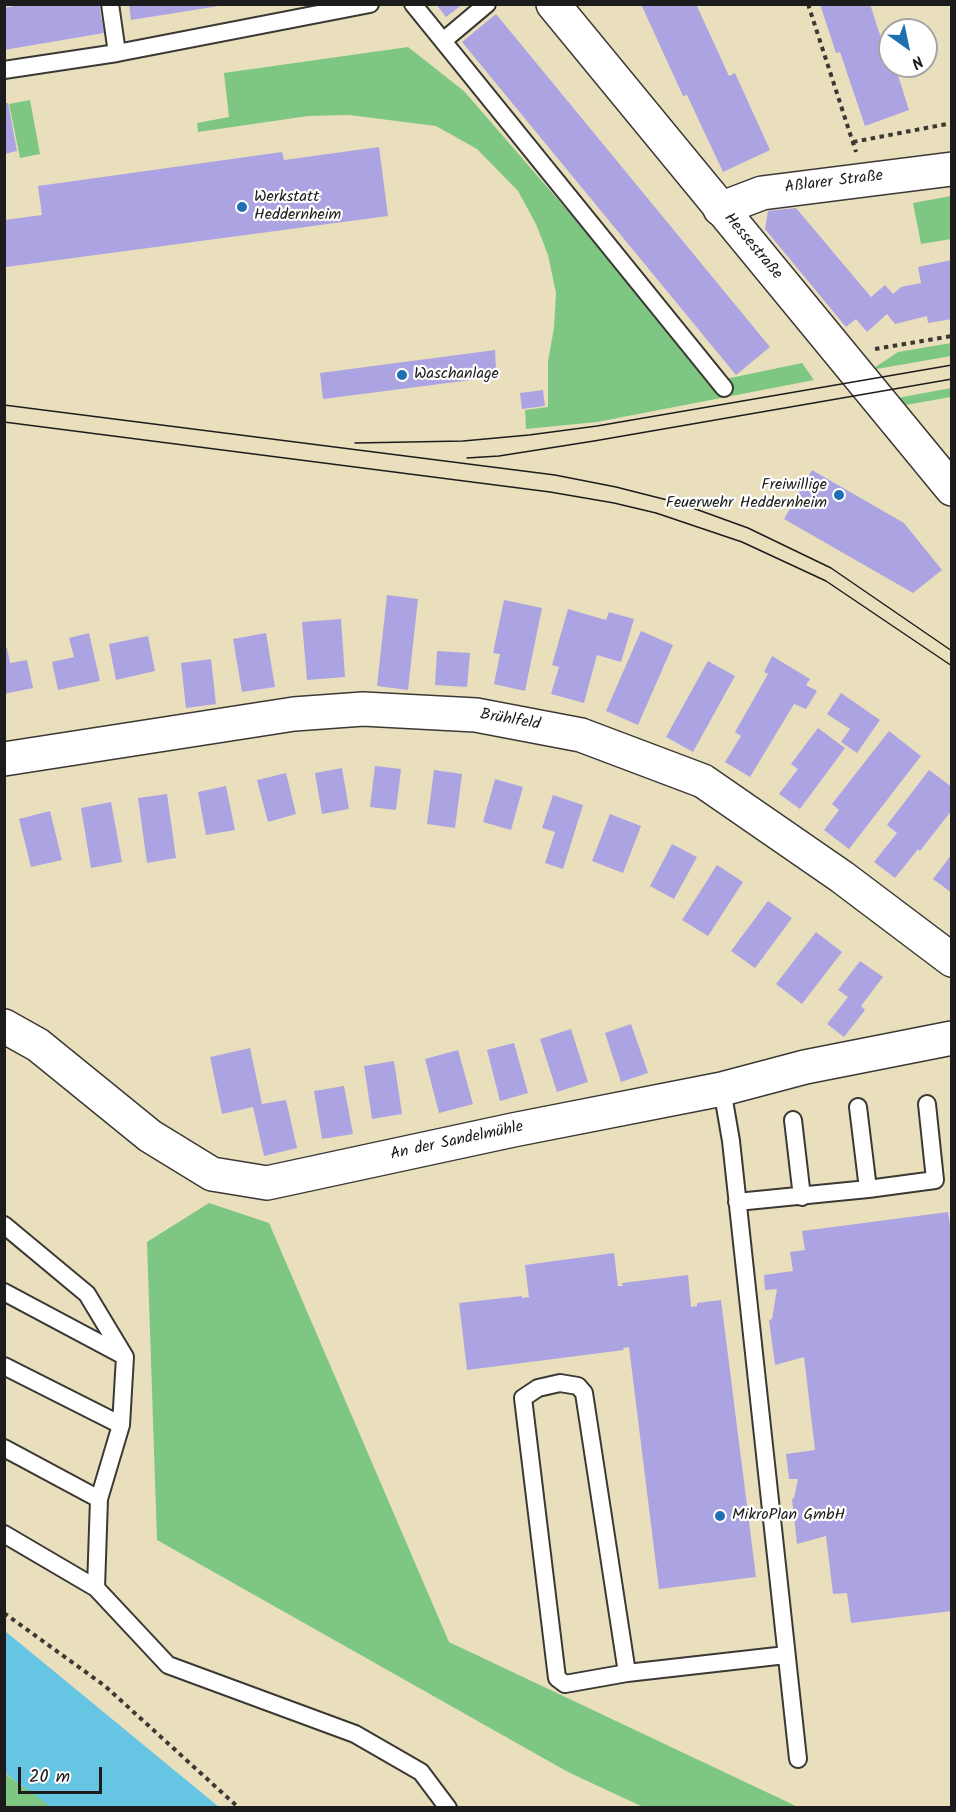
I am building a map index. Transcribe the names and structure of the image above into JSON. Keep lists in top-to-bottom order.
{
  "streets": {
    "street": [
      "Aßlarer Straße",
      "Hessestraße",
      "Brühlfeld",
      "An der Sandelmühle"
    ]
  },
  "crossings": [
    ["Aßlarer Straße", "Hessestraße"]
  ],
  "places": [
    "Werkstatt Heddernheim",
    "Waschanlage",
    "Freiwillige Feuerwehr Heddernheim",
    "MikroPlan GmbH"
  ],
  "scale_bar": "20 m",
  "north": "bottom right"
}
